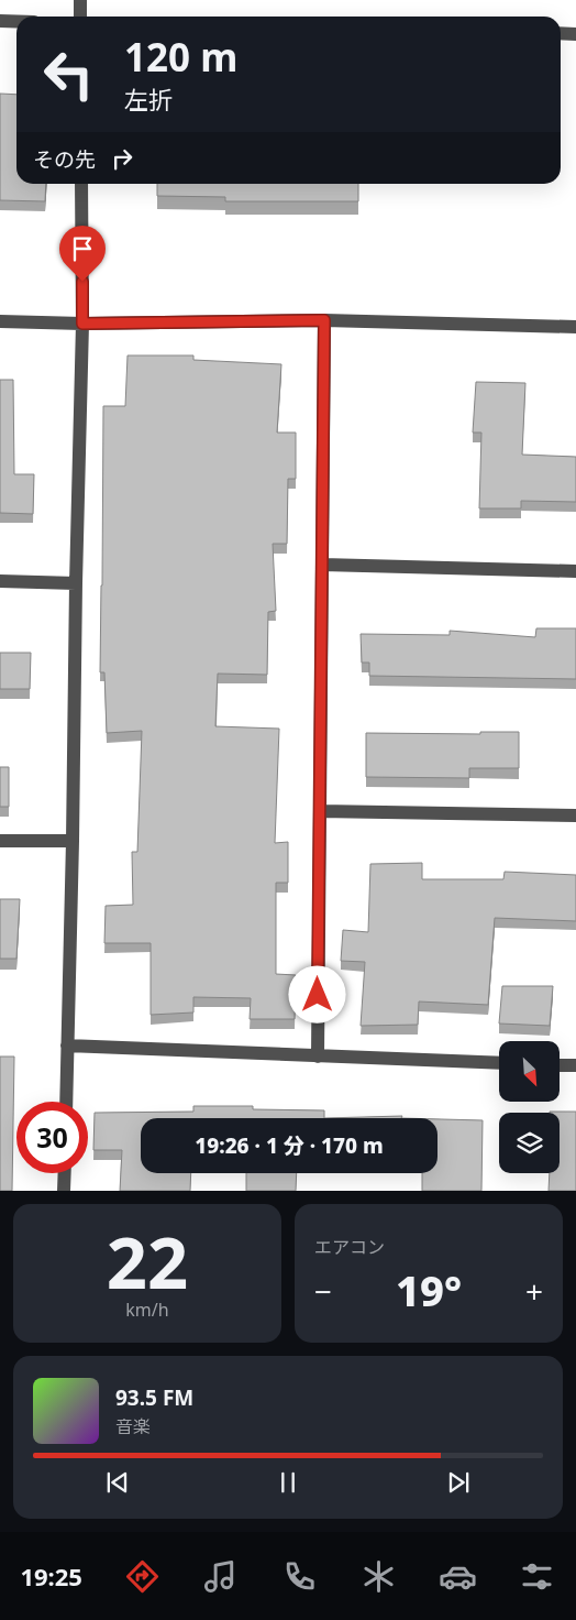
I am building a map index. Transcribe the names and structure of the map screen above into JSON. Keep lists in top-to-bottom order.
{
  "north": "bottom right",
  "page": {
    "turn": ["120 m", "左折"],
    "then": "その先",
    "limit": "30",
    "trip": "19:26 · 1 分 · 170 m",
    "tile": [
      ["22", "km/h"],
      "エアコン"
    ],
    "heat": ["−", "19°", "+"],
    "song": ["93.5 FM", "音楽"],
    "tabs": "19:25"
  }
}
